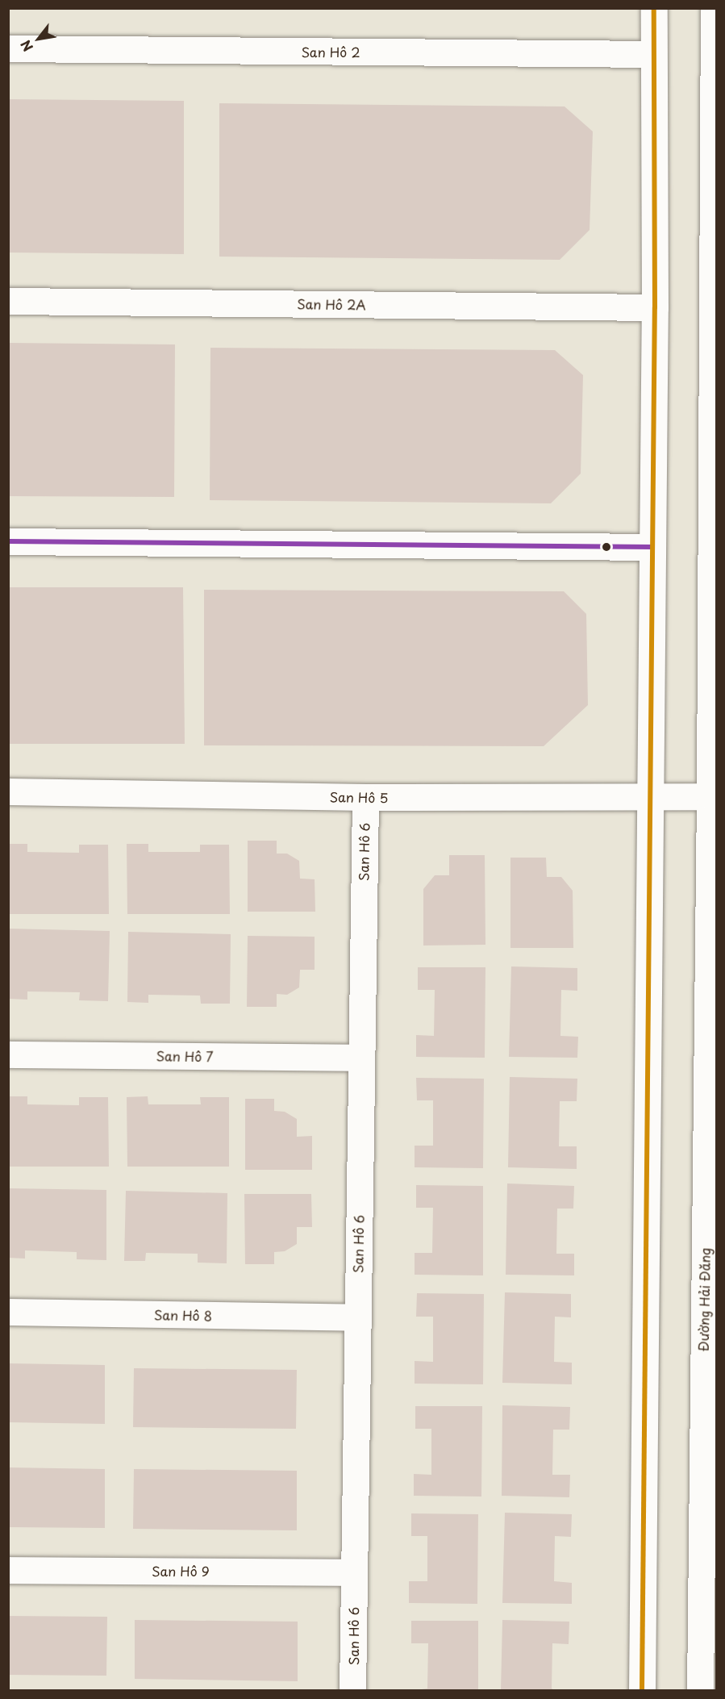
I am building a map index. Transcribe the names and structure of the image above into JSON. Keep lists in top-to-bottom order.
{
  "streets": {
    "street": [
      "San Hô 2",
      "San Hô 2A",
      "San Hô 5",
      "San Hô 6",
      "San Hô 7",
      "Đường Hải Đăng",
      "San Hô 8",
      "San Hô 9"
    ]
  },
  "crossings": [
    ["San Hô 5", "San Hô 6"],
    ["San Hô 5", "Đường Hải Đăng"],
    ["San Hô 6", "San Hô 7"],
    ["San Hô 6", "San Hô 8"],
    ["San Hô 6", "San Hô 9"]
  ],
  "lines": ["transit line 8"],
  "north": "bottom left"
}
